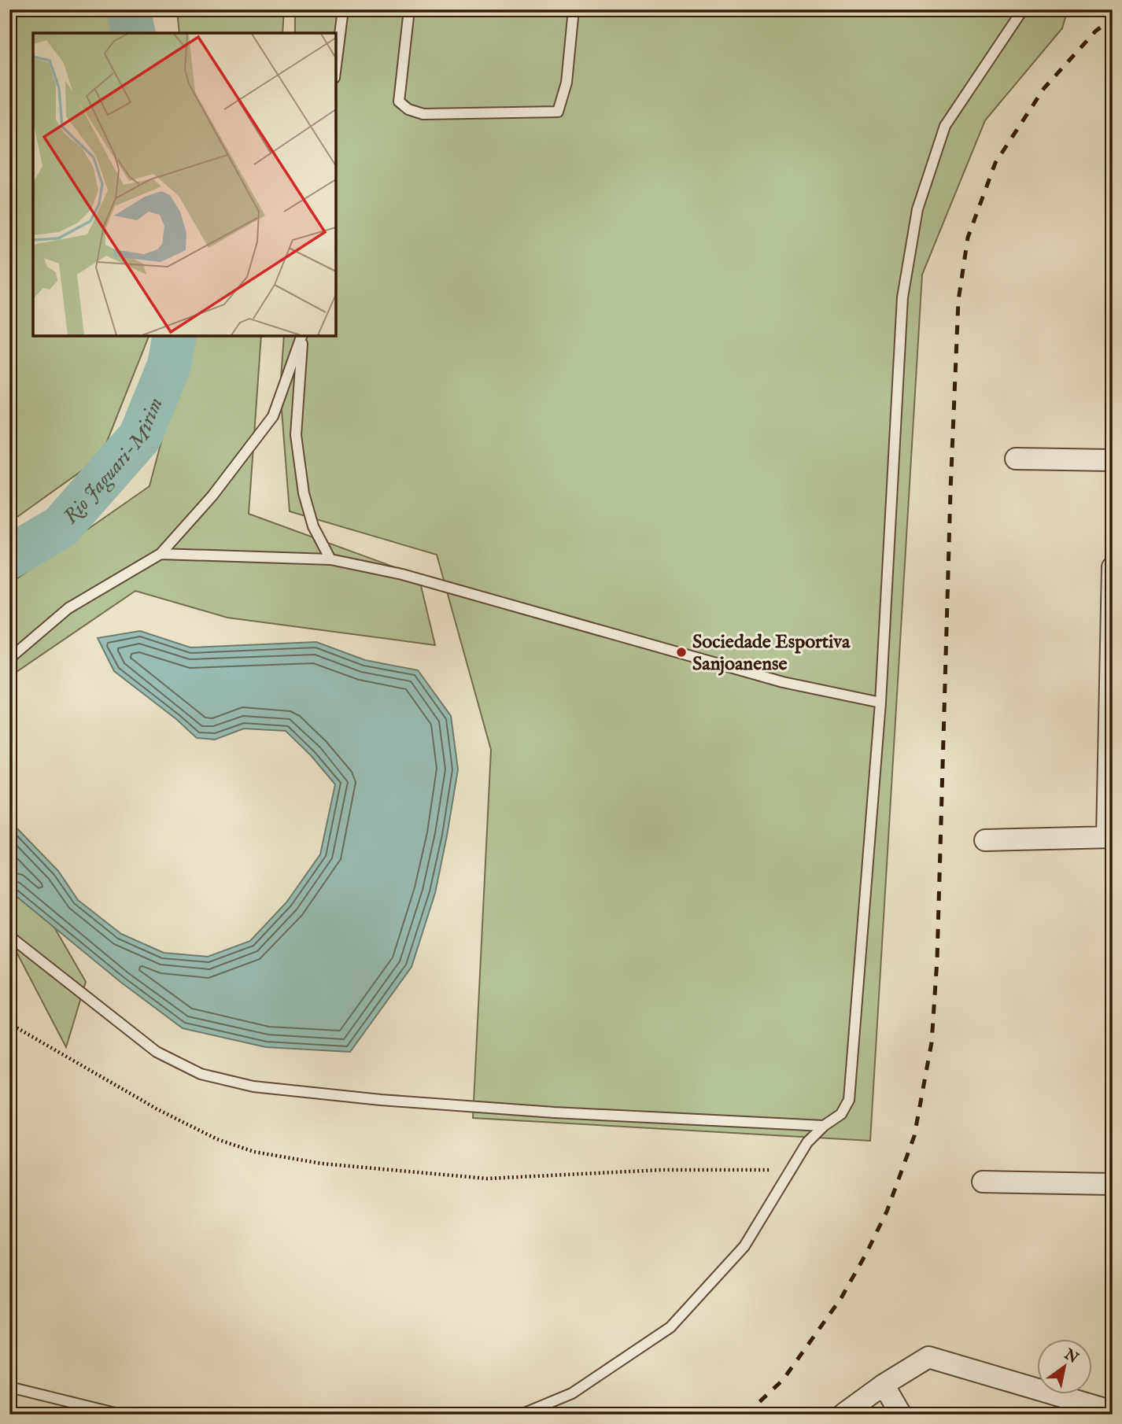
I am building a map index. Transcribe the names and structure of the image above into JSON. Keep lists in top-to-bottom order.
{
  "water": ["Rio Jaguari-Mirim"],
  "places": ["Sociedade Esportiva Sanjoanense"],
  "north": "top right"
}
